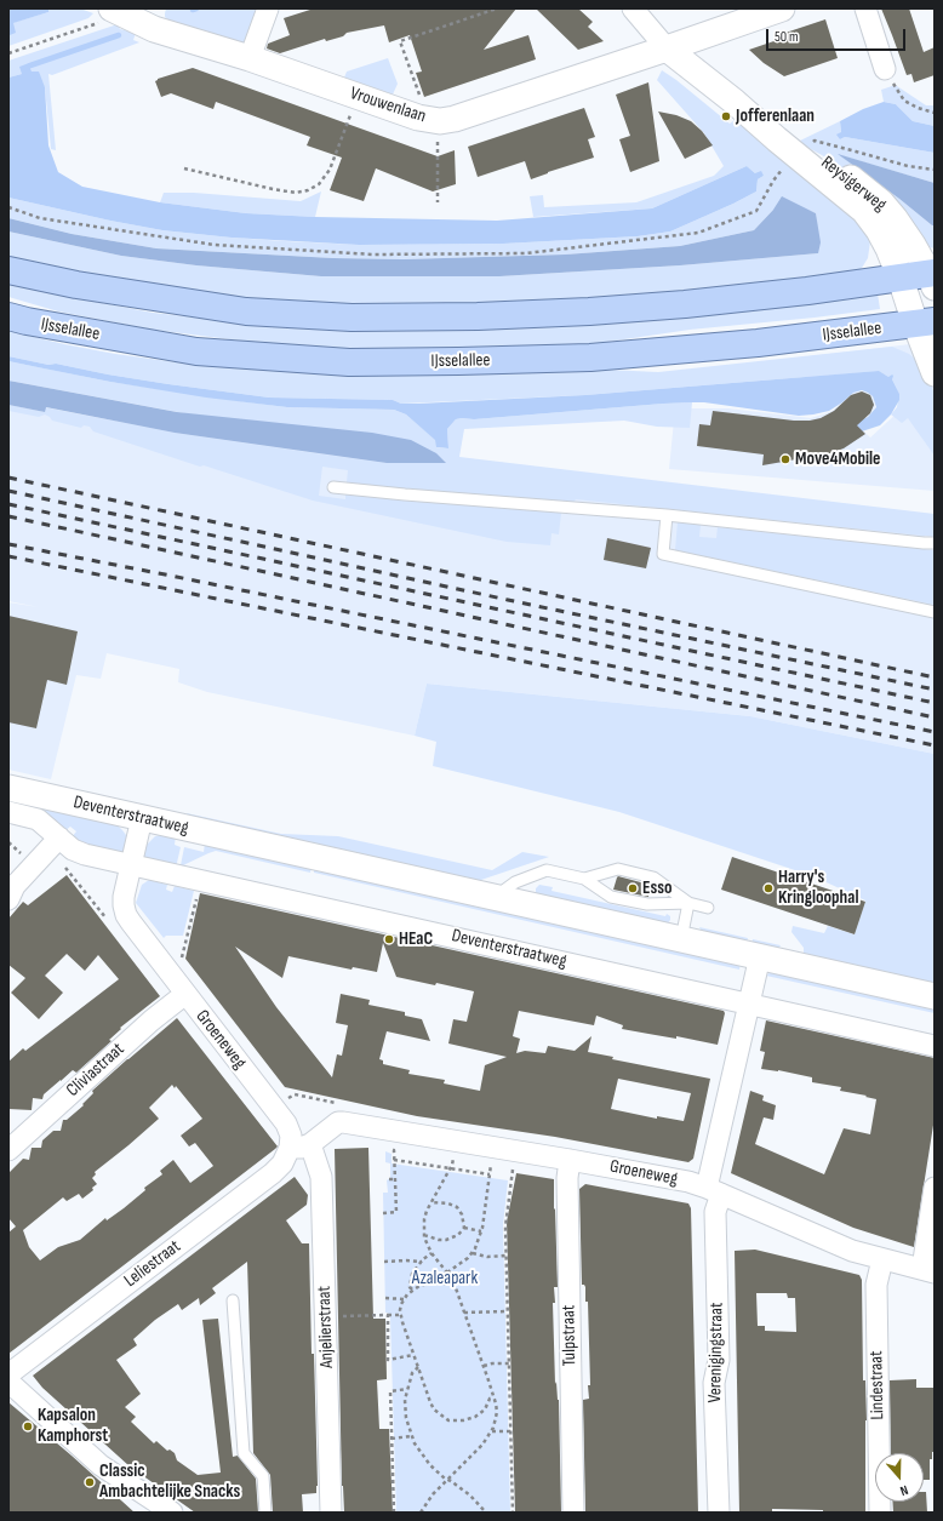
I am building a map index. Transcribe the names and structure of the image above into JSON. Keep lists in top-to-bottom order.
{
  "streets": {
    "main road": ["IJsselallee"],
    "street": [
      "Vrouwenlaan",
      "Reysigerweg",
      "Deventerstraatweg",
      "Groeneweg",
      "Cliviastraat",
      "Leliestraat",
      "Anjelierstraat",
      "Tulpstraat",
      "Verenigingstraat",
      "Lindestraat"
    ]
  },
  "crossings": [
    ["Vrouwenlaan", "Reysigerweg"],
    ["Deventerstraatweg", "Verenigingstraat"],
    ["Groeneweg", "Cliviastraat"],
    ["Groeneweg", "Leliestraat"],
    ["Groeneweg", "Tulpstraat"],
    ["Groeneweg", "Verenigingstraat"],
    ["Groeneweg", "Lindestraat"]
  ],
  "parks": ["Azaleapark"],
  "places": [
    "Jofferenlaan",
    "Move4Mobile",
    "Esso",
    "Harry's Kringloophal",
    "HEaC",
    "Kapsalon Kamphorst",
    "Classic Ambachtelijke Snacks"
  ],
  "scale_bar": "50 m",
  "north": "bottom"
}
